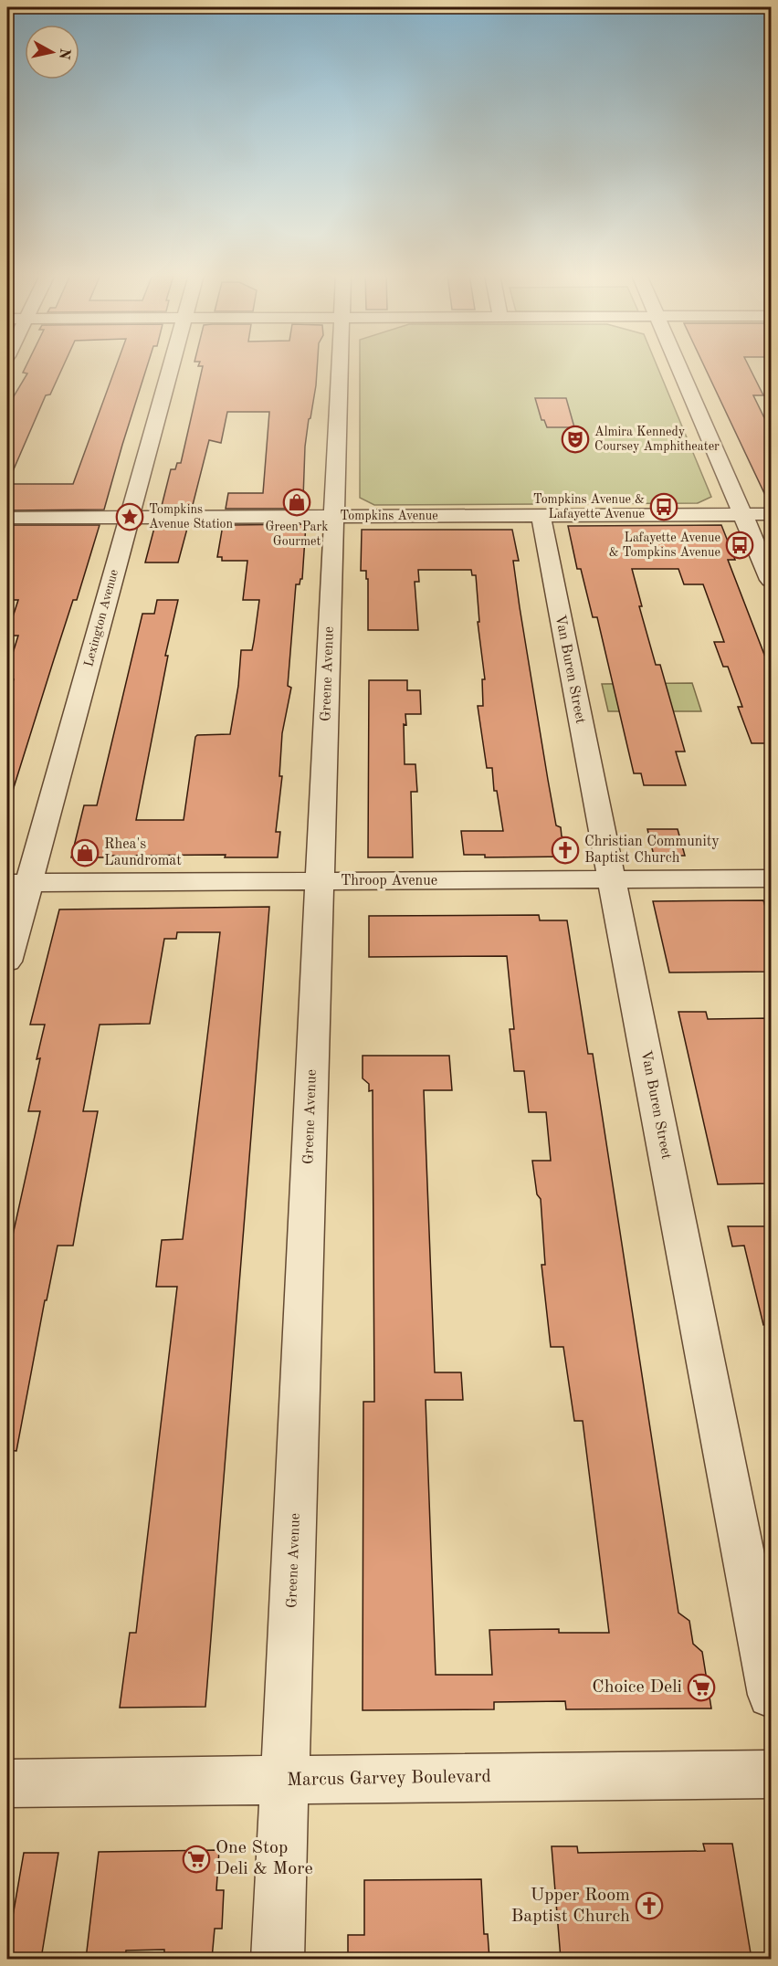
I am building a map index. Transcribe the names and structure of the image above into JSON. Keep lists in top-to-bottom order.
{
  "streets": {
    "street": [
      "Tompkins Avenue",
      "Lexington Avenue",
      "Van Buren Street",
      "Greene Avenue",
      "Throop Avenue",
      "Marcus Garvey Boulevard"
    ]
  },
  "crossings": [
    ["Tompkins Avenue", "Lexington Avenue"],
    ["Tompkins Avenue", "Van Buren Street"],
    ["Tompkins Avenue", "Greene Avenue"],
    ["Lexington Avenue", "Throop Avenue"],
    ["Van Buren Street", "Throop Avenue"],
    ["Greene Avenue", "Throop Avenue"],
    ["Greene Avenue", "Marcus Garvey Boulevard"]
  ],
  "places": {
    "theatre": ["Almira Kennedy Coursey Amphitheater"],
    "shop": ["Green Park Gourmet", "Rhea's Laundromat"],
    "bus stop": ["Tompkins Avenue & Lafayette Avenue", "Lafayette Avenue & Tompkins Avenue"],
    "place": ["Tompkins Avenue Station"],
    "church": ["Christian Community Baptist Church", "Upper Room Baptist Church"],
    "supermarket": ["Choice Deli", "One Stop Deli & More"]
  },
  "north": "right"
}
